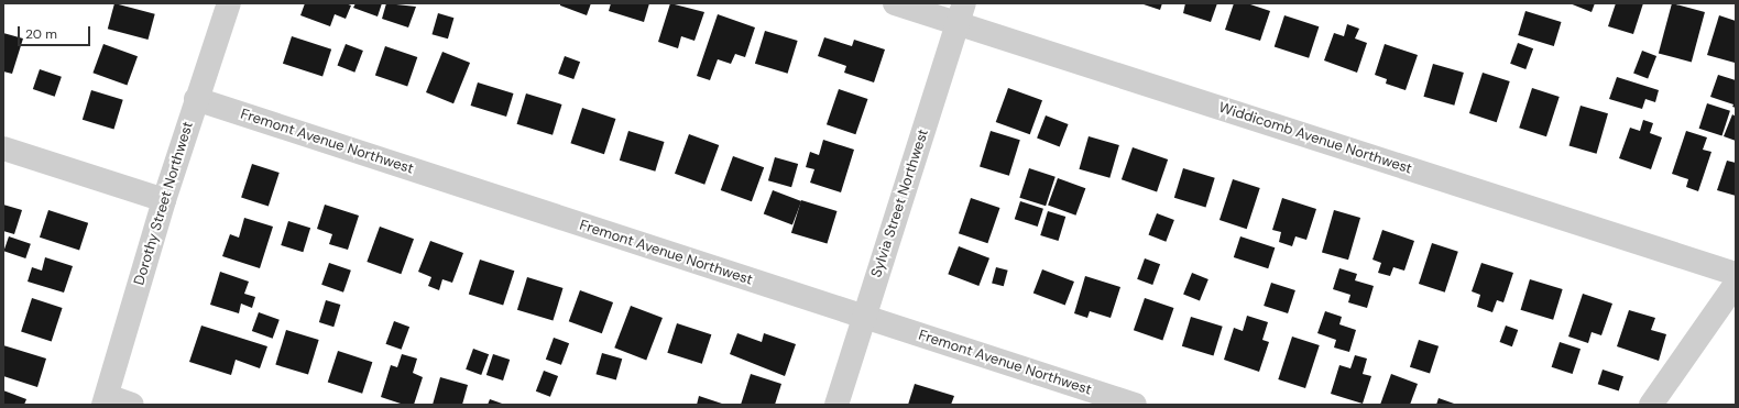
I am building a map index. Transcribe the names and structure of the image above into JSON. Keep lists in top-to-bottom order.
{
  "streets": {
    "street": [
      "Widdicomb Avenue Northwest",
      "Fremont Avenue Northwest",
      "Dorothy Street Northwest",
      "Sylvia Street Northwest"
    ]
  },
  "crossings": [
    ["Widdicomb Avenue Northwest", "Sylvia Street Northwest"],
    ["Fremont Avenue Northwest", "Dorothy Street Northwest"],
    ["Fremont Avenue Northwest", "Sylvia Street Northwest"]
  ],
  "scale_bar": "20 m"
}
